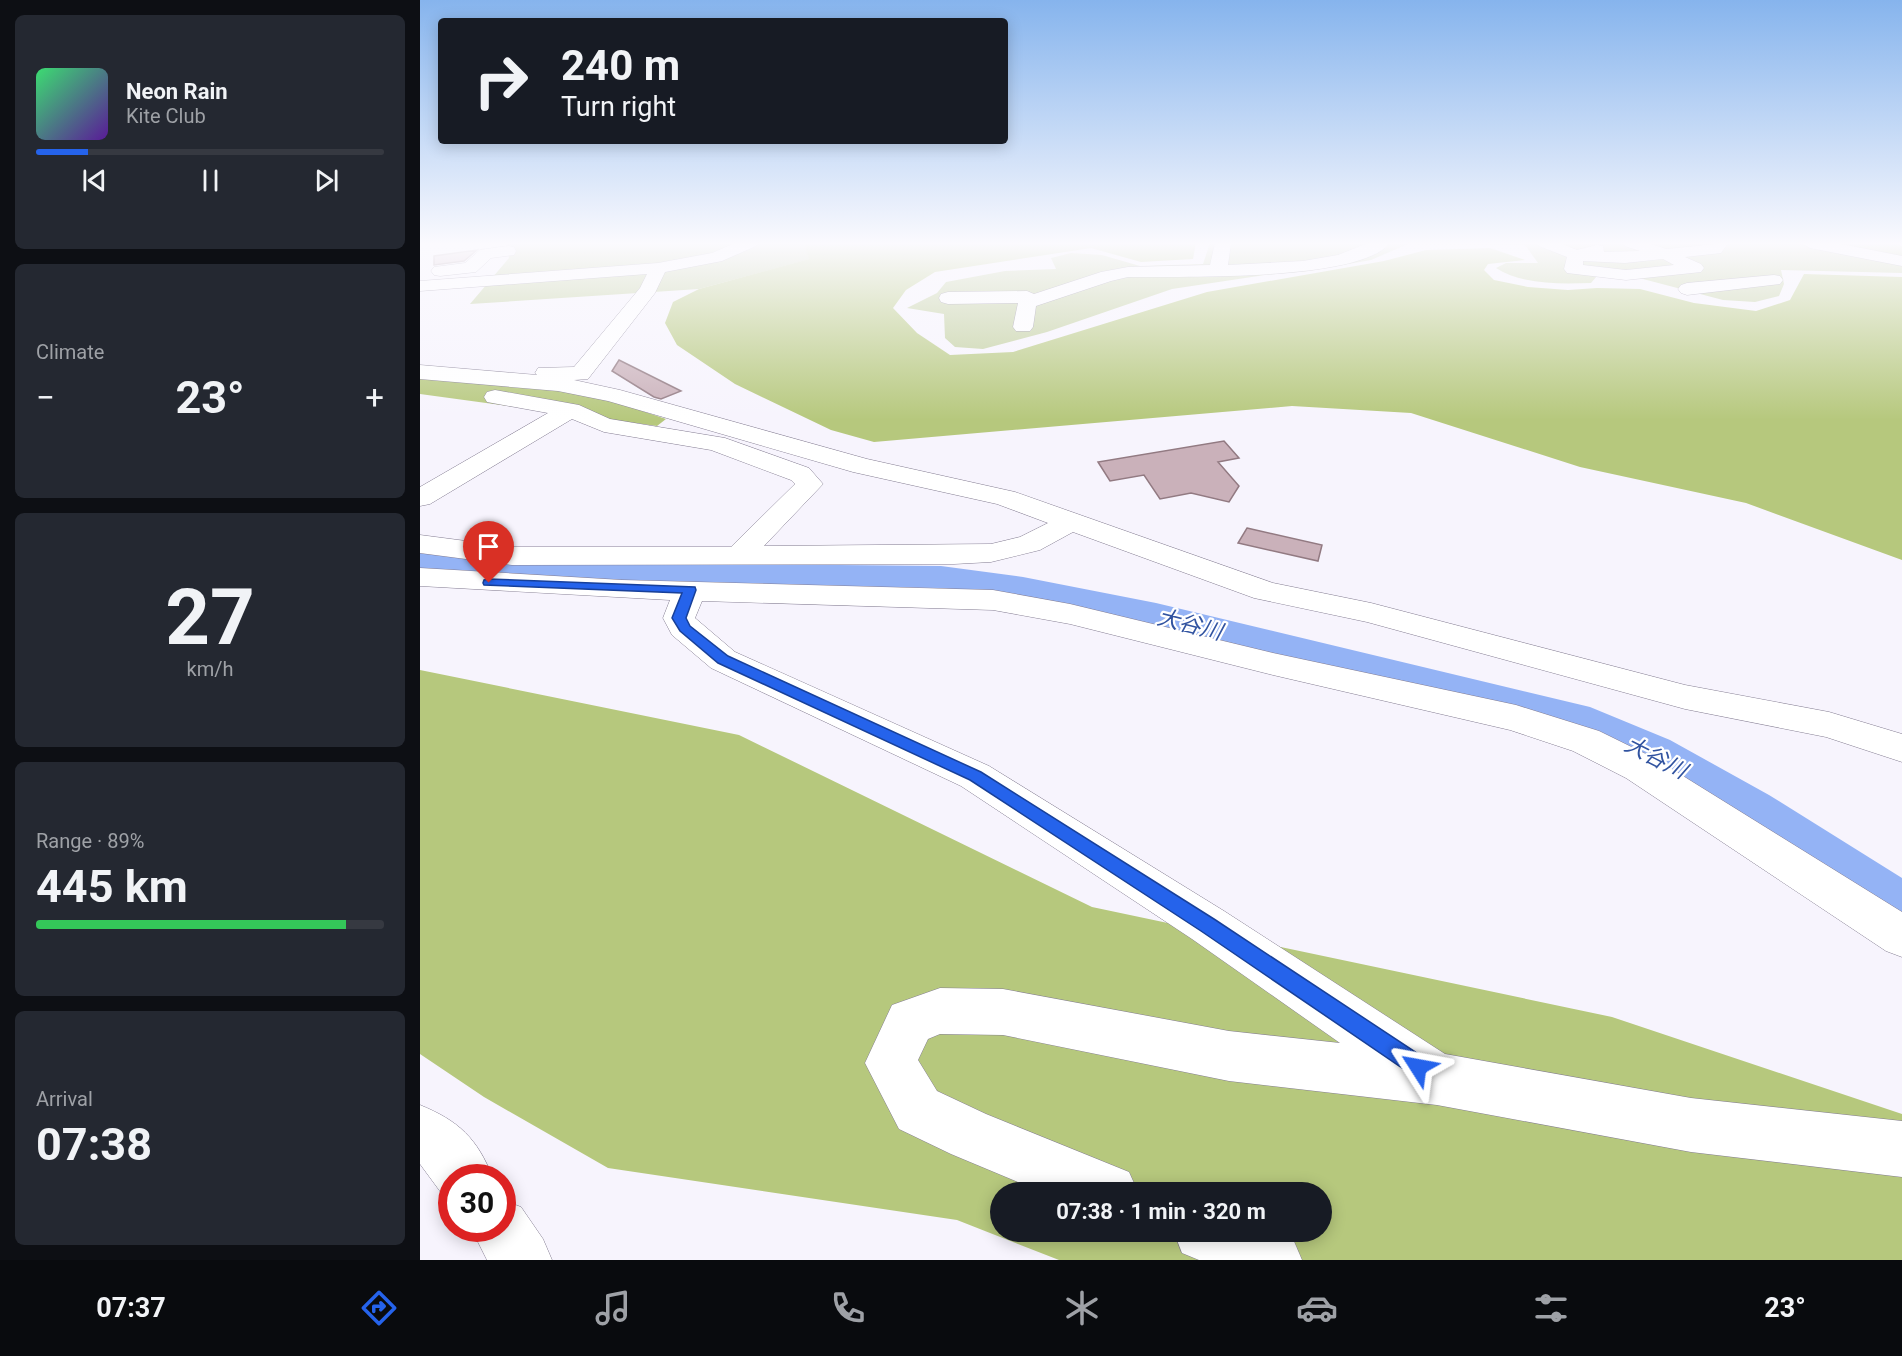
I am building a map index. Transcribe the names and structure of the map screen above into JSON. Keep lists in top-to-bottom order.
{
  "water": ["大谷川"],
  "page": {
    "turn": ["240 m", "Turn right"],
    "song": ["Neon Rain", "Kite Club"],
    "tile": [
      "Climate",
      ["27", "km/h"],
      ["Range · 89%", "445 km"],
      ["Arrival", "07:38"]
    ],
    "heat": ["−", "23°", "+"],
    "limit": "30",
    "trip": "07:38 · 1 min · 320 m",
    "tabs": ["07:37", "23°"]
  }
}
